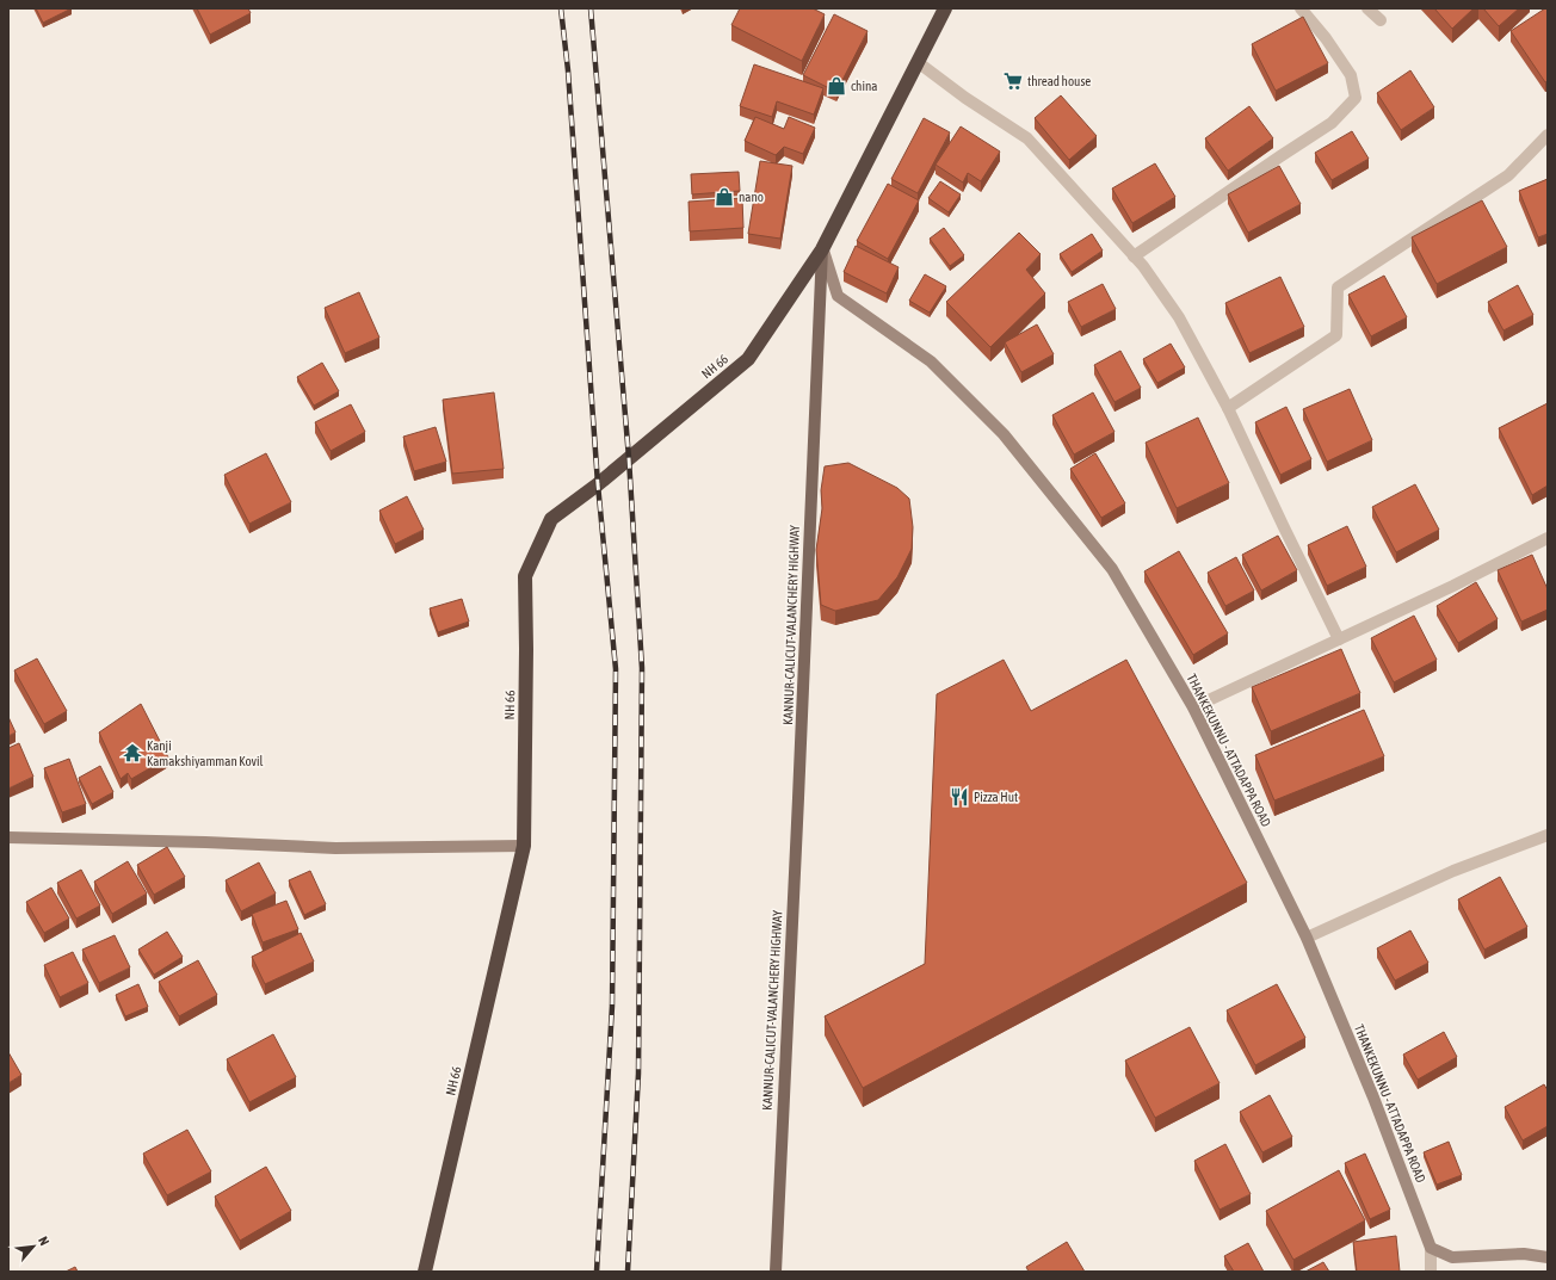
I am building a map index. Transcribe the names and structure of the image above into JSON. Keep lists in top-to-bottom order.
{
  "streets": {
    "highway": ["NH 66", "KANNUR-CALICUT-VALANCHERY HIGHWAY"],
    "main road": ["THANKEKUNNU - ATTADAPPA ROAD"]
  },
  "crossings": [
    ["NH 66", "KANNUR-CALICUT-VALANCHERY HIGHWAY"],
    ["NH 66", "THANKEKUNNU - ATTADAPPA ROAD"],
    ["KANNUR-CALICUT-VALANCHERY HIGHWAY", "THANKEKUNNU - ATTADAPPA ROAD"]
  ],
  "places": {
    "supermarket": ["thread house"],
    "shop": ["china", "nano"],
    "temple": ["Kanji Kamakshiyamman Kovil"],
    "restaurant": ["Pizza Hut"]
  },
  "north": "top right"
}
